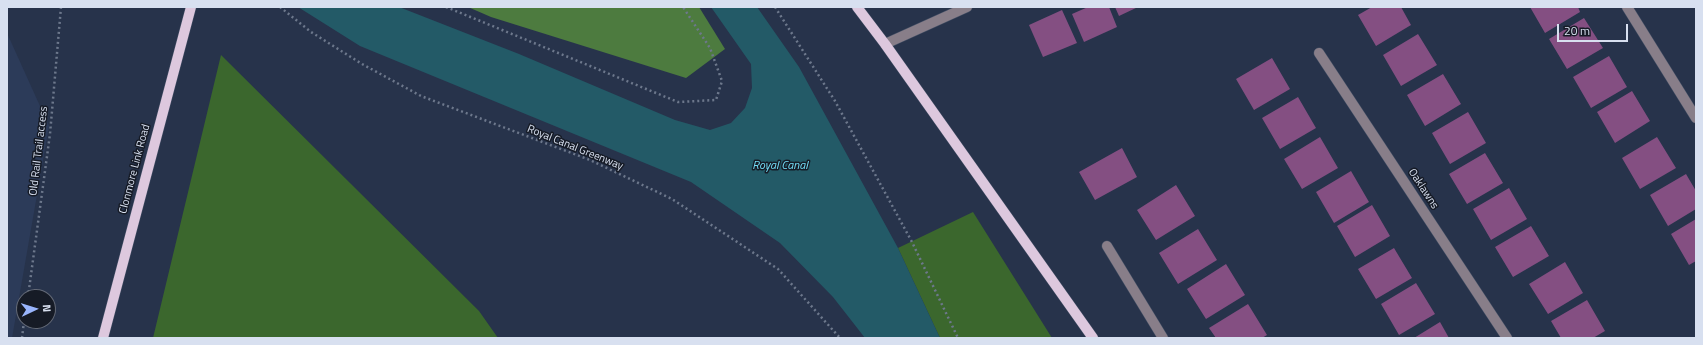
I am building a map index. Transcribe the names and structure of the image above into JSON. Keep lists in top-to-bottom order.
{
  "streets": {
    "main road": ["Clonmore Link Road"],
    "street": ["Oaklawns"],
    "path": ["Royal Canal Greenway", "Old Rail Trail access"]
  },
  "water": ["Royal Canal"],
  "scale_bar": "20 m",
  "north": "right"
}
